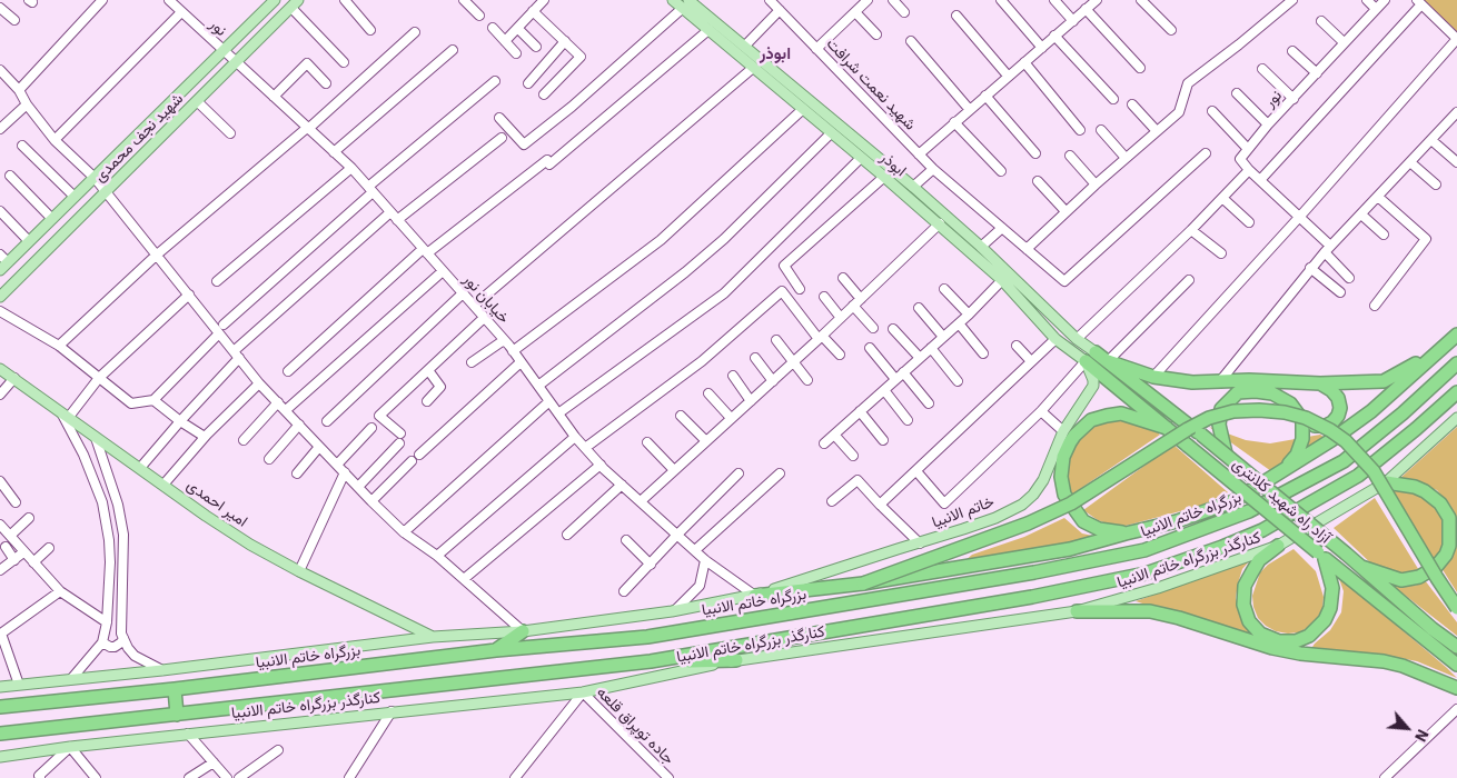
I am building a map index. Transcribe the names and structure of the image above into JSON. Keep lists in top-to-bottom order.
{
  "streets": {
    "highway": ["آزاد راه شهید کلانتری", "بزرگراه خاتم الانبیا"],
    "main road": [
      "شهید نجف محمدی",
      "ابوذر",
      "امیر احمدی",
      "خاتم الانبیا",
      "کنارگذر بزرگراه خاتم الانبیا"
    ],
    "street": [
      "نور",
      "شهید نعمت شرافت",
      "خیابان نور",
      "جاده توپراق قلعه"
    ]
  },
  "crossings": [
    ["نور", "شهید نجف محمدی"],
    ["نور", "خیابان نور"],
    ["شهید نجف محمدی", "خیابان نور"],
    ["ابوذر", "آزاد راه شهید کلانتری"],
    ["ابوذر", "خاتم الانبیا"],
    ["خیابان نور", "خاتم الانبیا"],
    ["آزاد راه شهید کلانتری", "خاتم الانبیا"],
    ["کنارگذر بزرگراه خاتم الانبیا", "جاده توپراق قلعه"]
  ],
  "districts": ["ابوذر"],
  "north": "bottom right"
}
